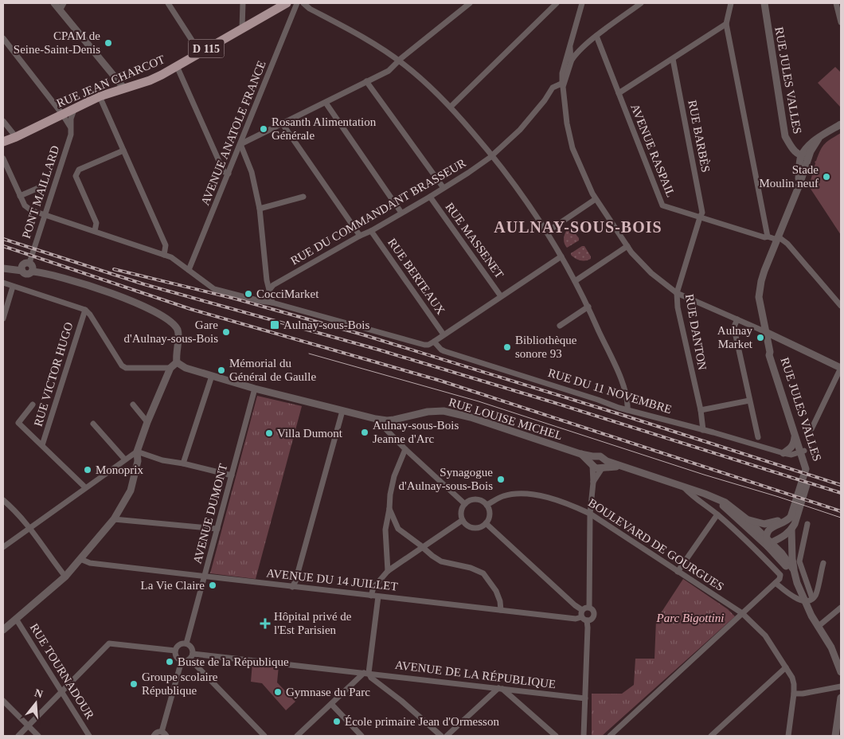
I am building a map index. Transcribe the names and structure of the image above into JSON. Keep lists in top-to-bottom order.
{
  "streets": {
    "main road": ["D 115", "RUE JEAN CHARCOT"],
    "street": [
      "RUE JULES VALLES",
      "AVENUE ANATOLE FRANCE",
      "RUE BARBÈS",
      "AVENUE RASPAIL",
      "PONT MAILLARD",
      "RUE DU COMMANDANT BRASSEUR",
      "RUE MASSENET",
      "RUE BERTEAUX",
      "RUE DANTON",
      "RUE VICTOR HUGO",
      "RUE DU 11 NOVEMBRE",
      "RUE LOUISE MICHEL",
      "AVENUE DUMONT",
      "BOULEVARD DE GOURGUES",
      "AVENUE DU 14 JUILLET",
      "RUE TOURNADOUR",
      "AVENUE DE LA RÉPUBLIQUE"
    ]
  },
  "crossings": [
    ["RUE JULES VALLES", "AVENUE RASPAIL"],
    ["RUE JULES VALLES", "RUE DU 11 NOVEMBRE"],
    ["RUE JEAN CHARCOT", "PONT MAILLARD"],
    ["RUE BARBÈS", "AVENUE RASPAIL"],
    ["RUE BARBÈS", "RUE DANTON"],
    ["AVENUE RASPAIL", "RUE DANTON"],
    ["RUE DU COMMANDANT BRASSEUR", "RUE MASSENET"],
    ["RUE DU COMMANDANT BRASSEUR", "RUE BERTEAUX"],
    ["RUE DANTON", "RUE DU 11 NOVEMBRE"],
    ["RUE LOUISE MICHEL", "AVENUE DUMONT"],
    ["AVENUE DUMONT", "AVENUE DU 14 JUILLET"],
    ["AVENUE DUMONT", "AVENUE DE LA RÉPUBLIQUE"]
  ],
  "districts": ["AULNAY-SOUS-BOIS"],
  "parks": ["Parc Bigottini"],
  "places": {
    "other": [
      "CPAM de Seine-Saint-Denis",
      "Rosanth Alimentation Générale",
      "Stade Moulin neuf",
      "CocciMarket",
      "Gare d'Aulnay-sous-Bois",
      "Aulnay Market",
      "Bibliothèque sonore 93",
      "Mémorial du Général de Gaulle",
      "Aulnay-sous-Bois Jeanne d'Arc",
      "Villa Dumont",
      "Monoprix",
      "Synagogue d'Aulnay-sous-Bois",
      "La Vie Claire",
      "Buste de la République",
      "Groupe scolaire République",
      "Gymnase du Parc",
      "École primaire Jean d'Ormesson"
    ],
    "transit": ["Aulnay-sous-Bois"],
    "health": ["Hôpital privé de l'Est Parisien"]
  },
  "north": "top"
}
